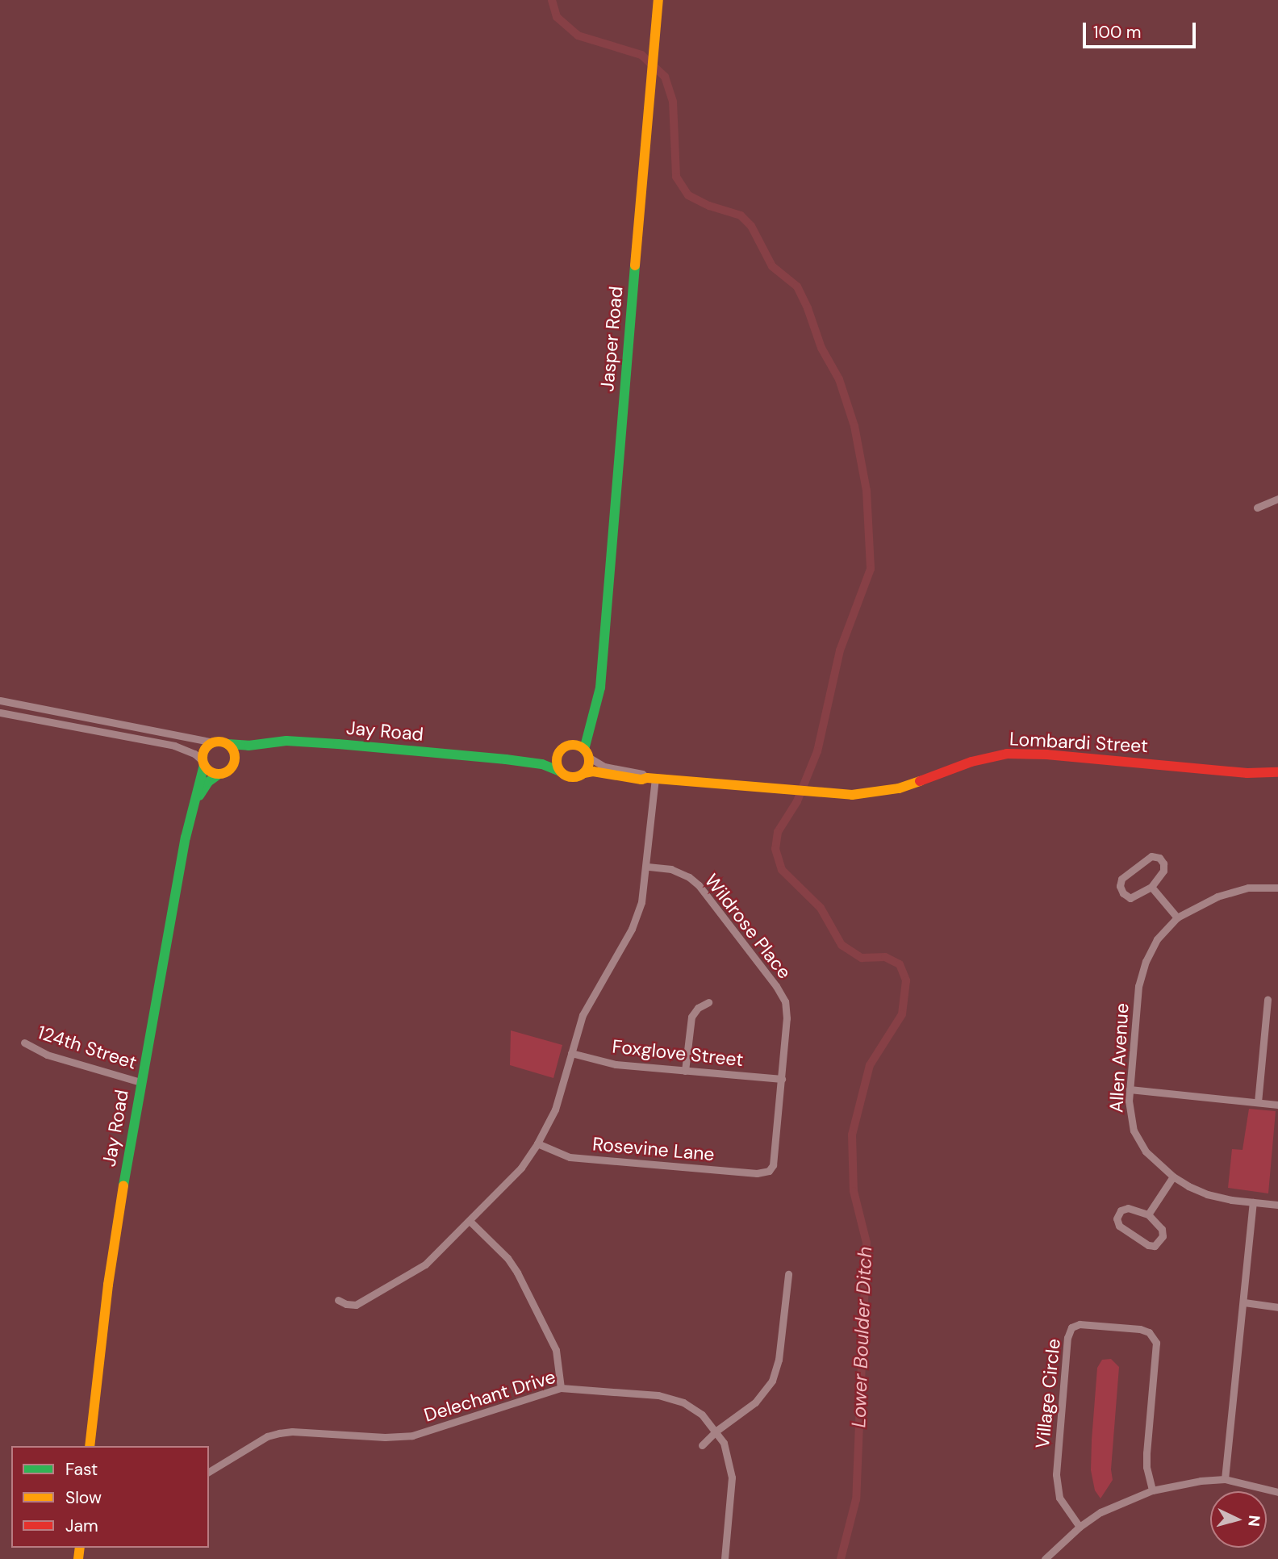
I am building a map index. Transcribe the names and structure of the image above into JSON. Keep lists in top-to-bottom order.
{
  "streets": {
    "street": [
      "Jasper Road",
      "Jay Road",
      "Lombardi Street",
      "Wildrose Place",
      "124th Street",
      "Foxglove Street",
      "Allen Avenue",
      "Rosevine Lane",
      "Village Circle",
      "Delechant Drive"
    ]
  },
  "crossings": [
    ["Jasper Road", "Jay Road"],
    ["Jasper Road", "Lombardi Street"],
    ["Jay Road", "Lombardi Street"],
    ["Jay Road", "124th Street"],
    ["Wildrose Place", "Foxglove Street"],
    ["Wildrose Place", "Rosevine Lane"]
  ],
  "water": ["Lower Boulder Ditch"],
  "legend": ["Fast", "Slow", "Jam"],
  "scale_bar": "100 m",
  "north": "right"
}
